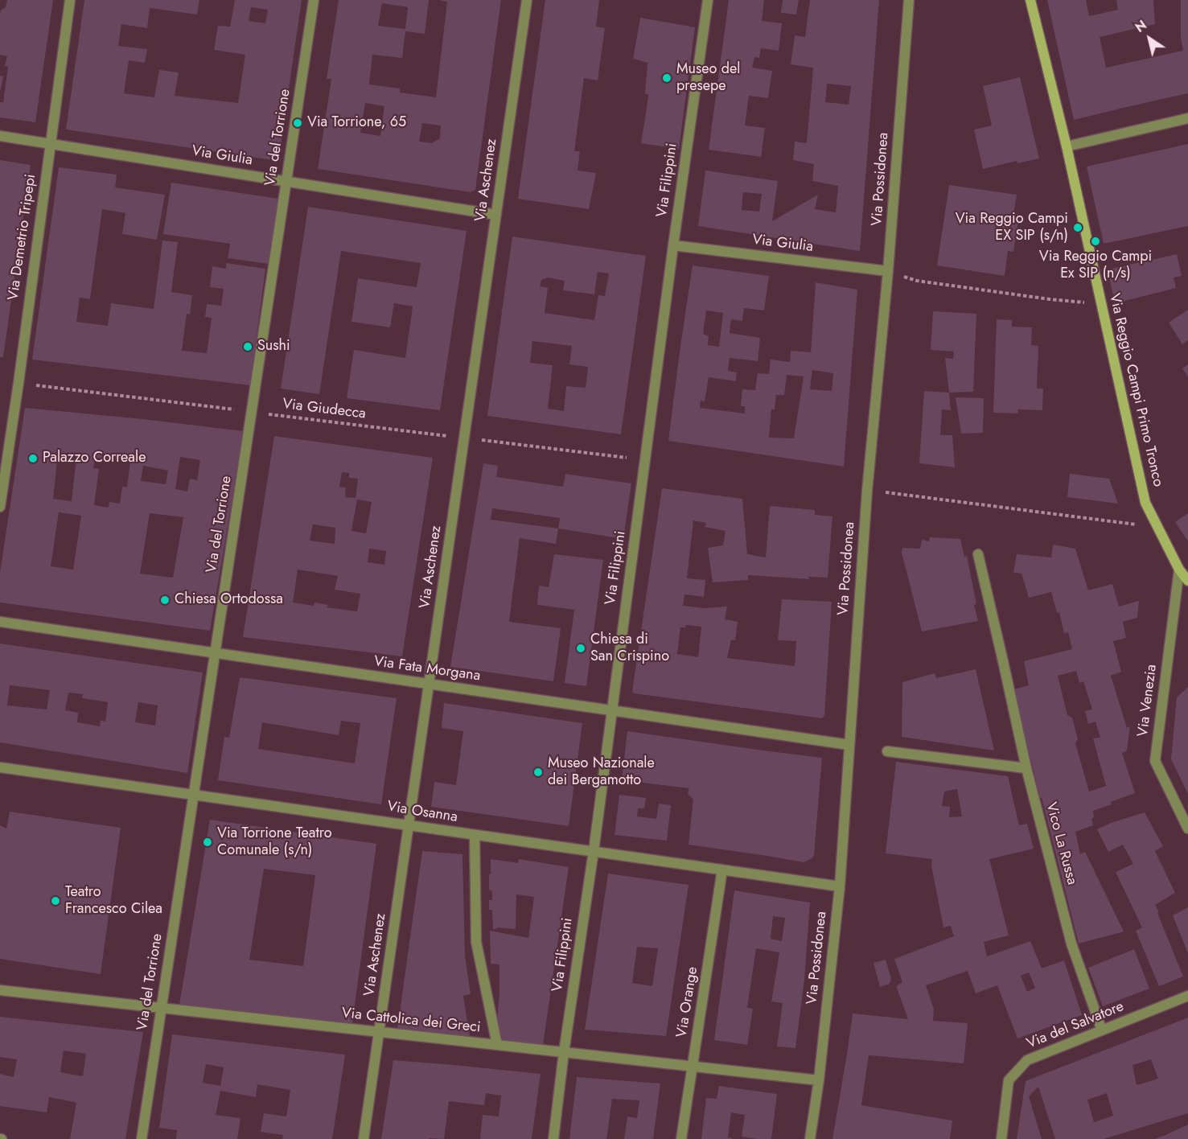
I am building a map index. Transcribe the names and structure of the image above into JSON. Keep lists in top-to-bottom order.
{
  "streets": {
    "street": [
      "Via del Torrione",
      "Via Giulia",
      "Via Possidonea",
      "Via Aschenez",
      "Via Filippini",
      "Via Demetrio Tripepi",
      "Via Reggio Campi Primo Tronco",
      "Via Fata Morgana",
      "Via Venezia",
      "Via Osanna",
      "Vico La Russa",
      "Via Orange",
      "Via Cattolica dei Greci",
      "Via del Salvatore"
    ],
    "path": ["Via Giudecca"]
  },
  "crossings": [
    ["Via del Torrione", "Via Giulia"],
    ["Via del Torrione", "Via Giudecca"],
    ["Via del Torrione", "Via Fata Morgana"],
    ["Via del Torrione", "Via Osanna"],
    ["Via del Torrione", "Via Cattolica dei Greci"],
    ["Via Giulia", "Via Possidonea"],
    ["Via Giulia", "Via Aschenez"],
    ["Via Giulia", "Via Filippini"],
    ["Via Giulia", "Via Demetrio Tripepi"],
    ["Via Possidonea", "Via Fata Morgana"],
    ["Via Possidonea", "Via Osanna"],
    ["Via Possidonea", "Via Cattolica dei Greci"],
    ["Via Aschenez", "Via Giudecca"],
    ["Via Aschenez", "Via Fata Morgana"],
    ["Via Aschenez", "Via Osanna"],
    ["Via Aschenez", "Via Cattolica dei Greci"],
    ["Via Filippini", "Via Giudecca"],
    ["Via Filippini", "Via Fata Morgana"],
    ["Via Filippini", "Via Osanna"],
    ["Via Filippini", "Via Cattolica dei Greci"],
    ["Via Demetrio Tripepi", "Via Giudecca"],
    ["Via Reggio Campi Primo Tronco", "Via Venezia"],
    ["Via Osanna", "Via Orange"],
    ["Vico La Russa", "Via del Salvatore"],
    ["Via Orange", "Via Cattolica dei Greci"]
  ],
  "places": [
    "Museo del presepe",
    "Via Torrione, 65",
    "Via Reggio Campi EX SIP (s/n)",
    "Via Reggio Campi Ex SIP (n/s)",
    "Sushi",
    "Palazzo Correale",
    "Chiesa Ortodossa",
    "Chiesa di San Crispino",
    "Museo Nazionale dei Bergamotto",
    "Via Torrione Teatro Comunale (s/n)",
    "Teatro Francesco Cilea"
  ],
  "north": "top left"
}
